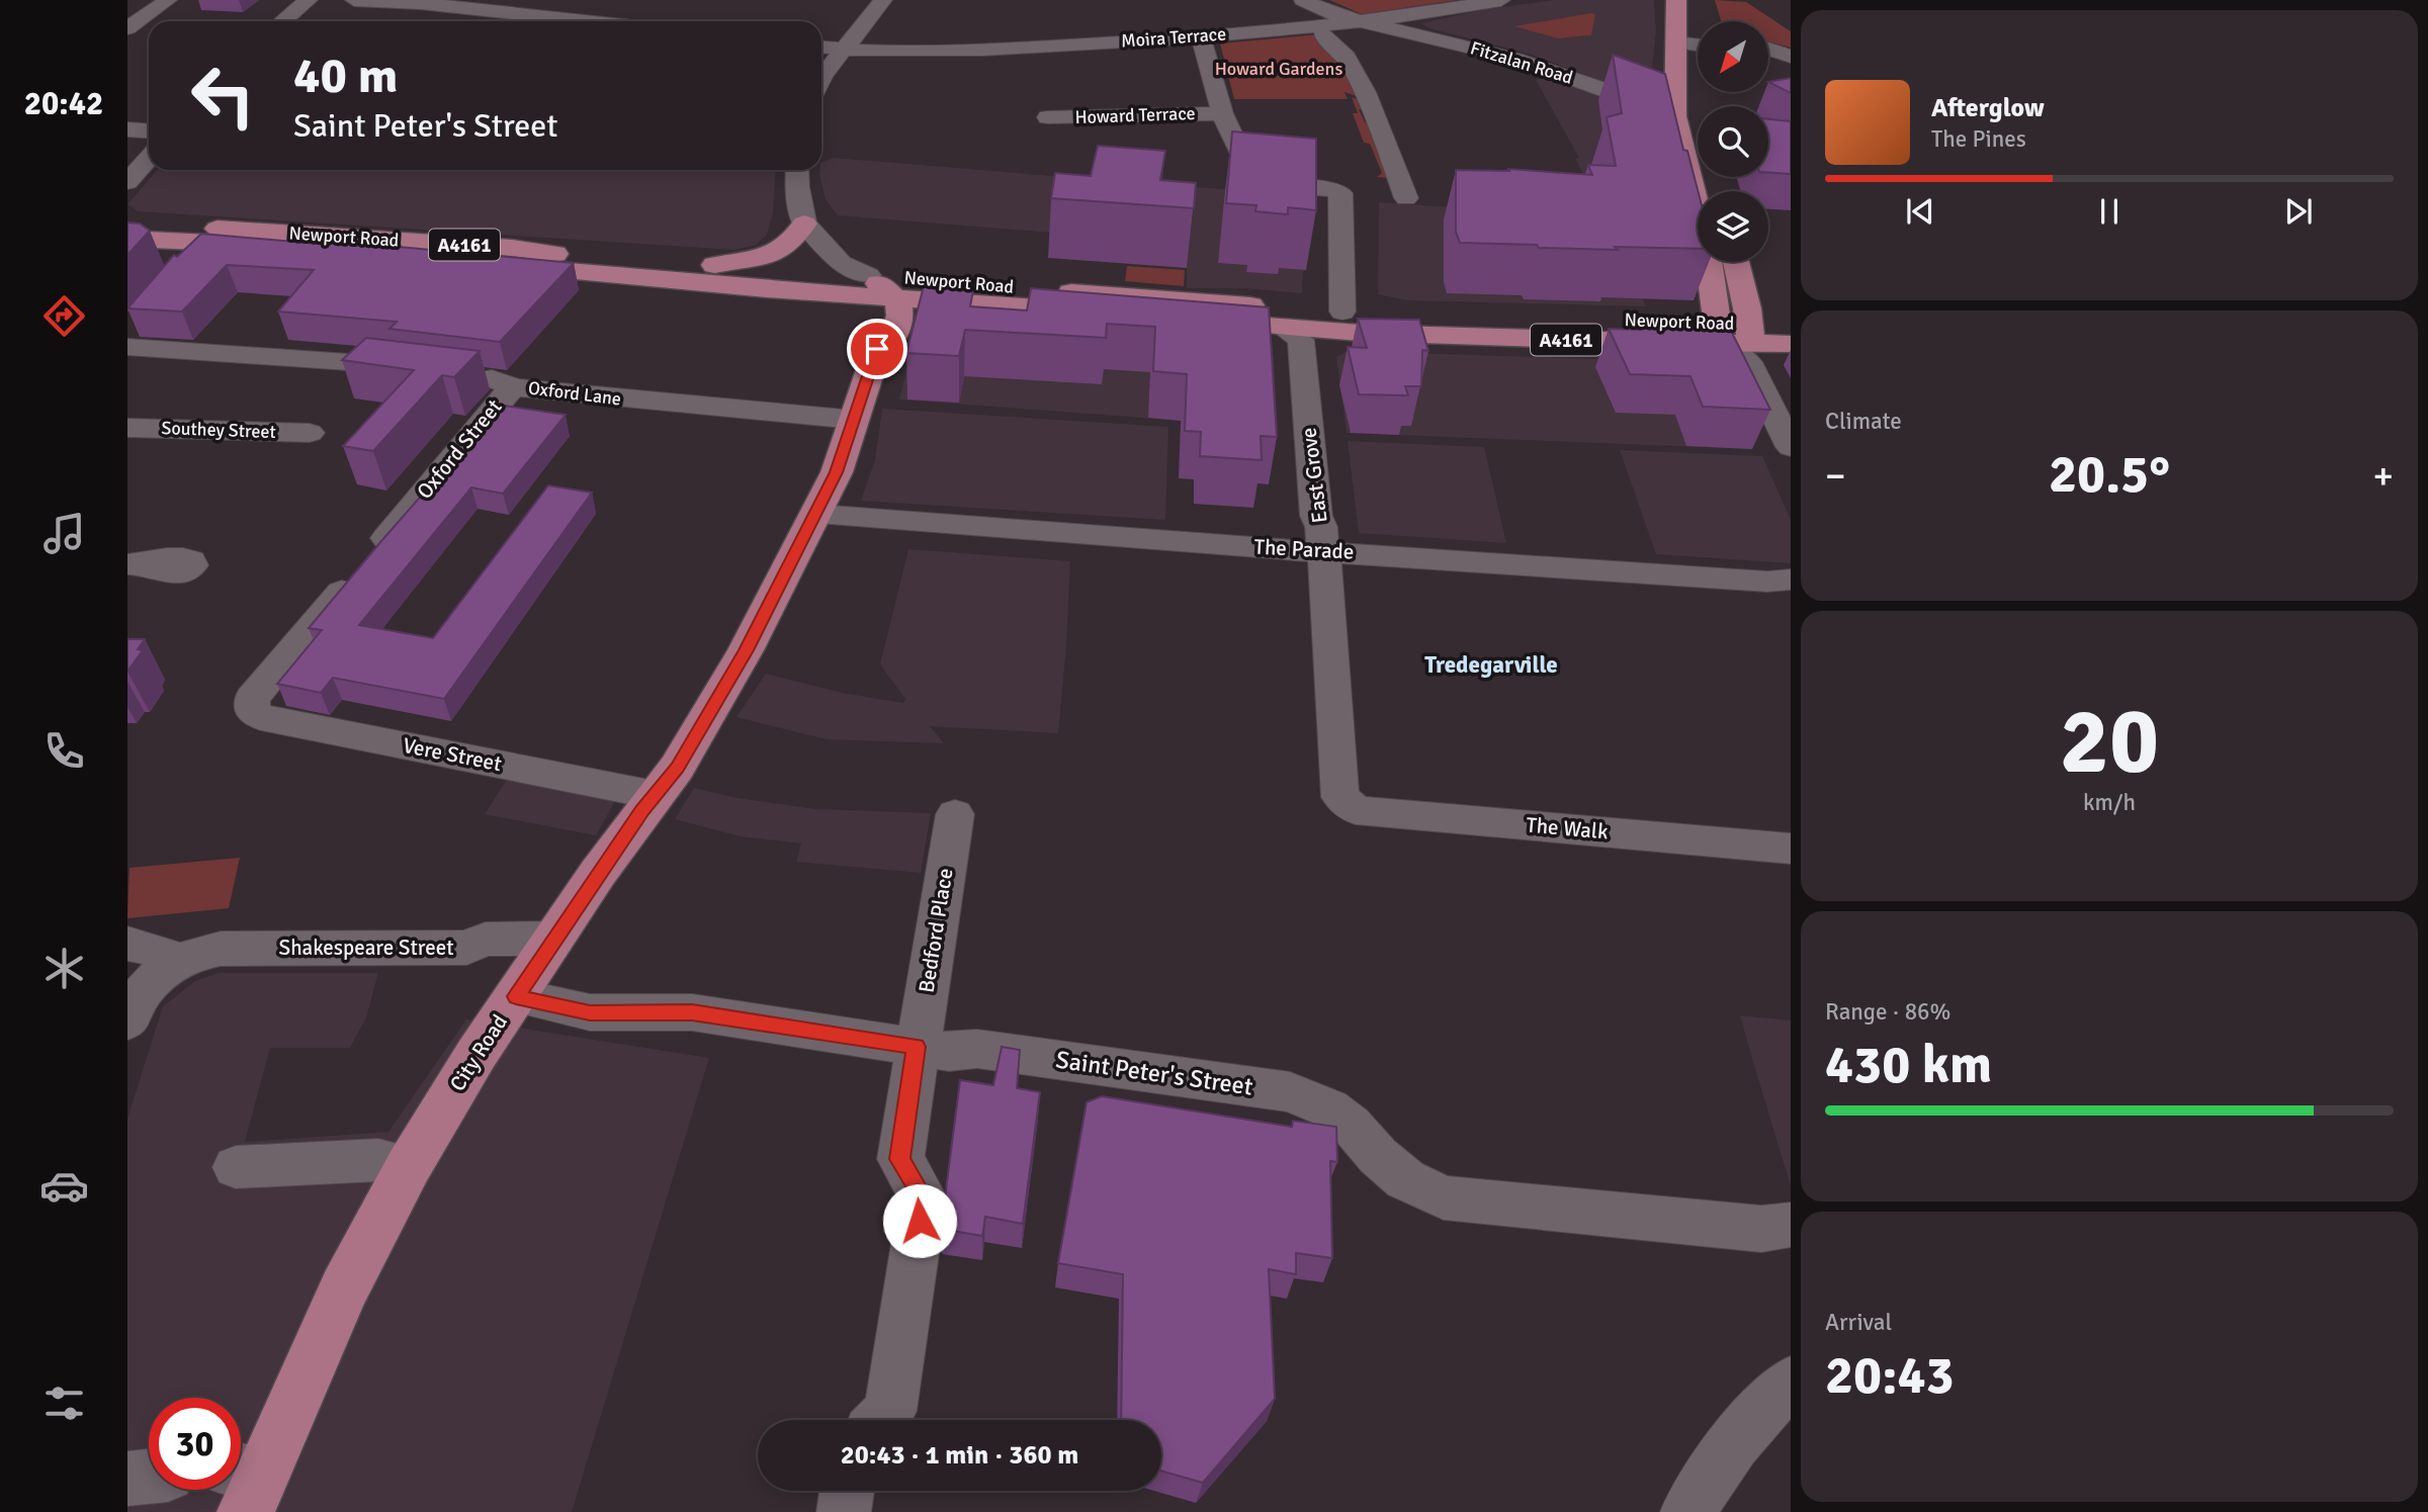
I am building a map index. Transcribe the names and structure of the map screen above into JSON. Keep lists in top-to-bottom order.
{
  "streets": {
    "main road": ["Newport Road", "A4161", "City Road"],
    "street": [
      "Moira Terrace",
      "Fitzalan Road",
      "Howard Terrace",
      "Oxford Lane",
      "Southey Street",
      "Oxford Street",
      "East Grove",
      "The Parade",
      "Vere Street",
      "The Walk",
      "Bedford Place",
      "Shakespeare Street",
      "Saint Peter's Street"
    ]
  },
  "crossings": [
    ["Moira Terrace", "Fitzalan Road"],
    ["Newport Road", "A4161"],
    ["Newport Road", "East Grove"],
    ["Newport Road", "City Road"],
    ["Oxford Lane", "Oxford Street"],
    ["Oxford Lane", "City Road"],
    ["Oxford Street", "Vere Street"],
    ["East Grove", "The Parade"],
    ["East Grove", "The Walk"],
    ["The Parade", "City Road"],
    ["Vere Street", "City Road"],
    ["Bedford Place", "Saint Peter's Street"],
    ["Shakespeare Street", "City Road"],
    ["City Road", "Saint Peter's Street"]
  ],
  "districts": ["Tredegarville"],
  "parks": ["Howard Gardens"],
  "north": "bottom left",
  "page": {
    "tabs": "20:42",
    "turn": ["40 m", "Saint Peter's Street"],
    "song": ["Afterglow", "The Pines"],
    "tile": [
      "Climate",
      ["20", "km/h"],
      ["Range · 86%", "430 km"],
      ["Arrival", "20:43"]
    ],
    "heat": ["−", "20.5°", "+"],
    "limit": "30",
    "trip": "20:43 · 1 min · 360 m"
  }
}
